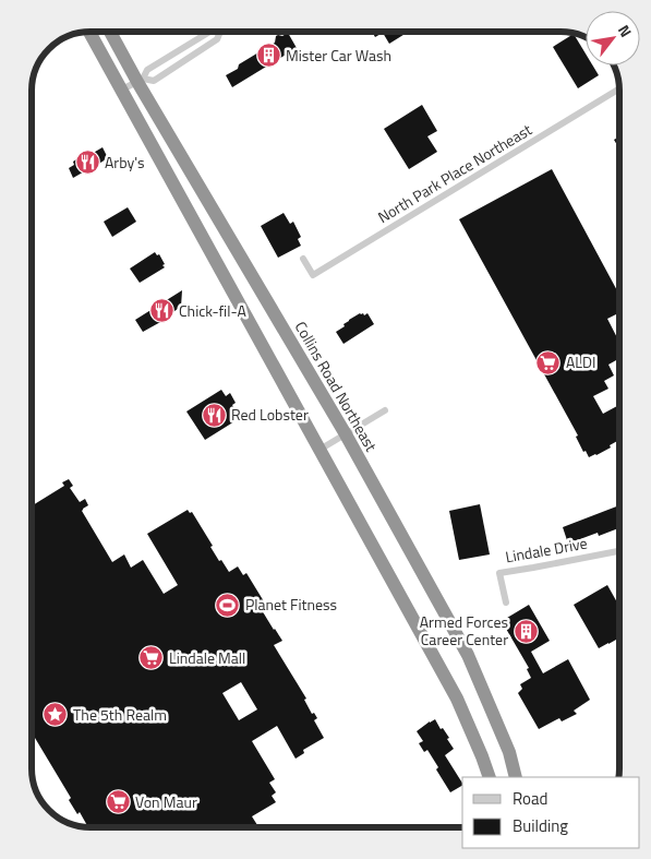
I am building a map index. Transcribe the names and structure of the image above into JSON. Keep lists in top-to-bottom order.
{
  "streets": {
    "highway": ["Collins Road Northeast"],
    "street": ["North Park Place Northeast", "Lindale Drive"]
  },
  "places": {
    "building": ["Mister Car Wash", "Armed Forces Career Center"],
    "restaurant": ["Arby's", "Chick-fil-A", "Red Lobster"],
    "supermarket": ["ALDI", "Lindale Mall", "Von Maur"],
    "sports": ["Planet Fitness"],
    "place": ["The 5th Realm"]
  },
  "legend": ["Road", "Building"],
  "north": "top right"
}
